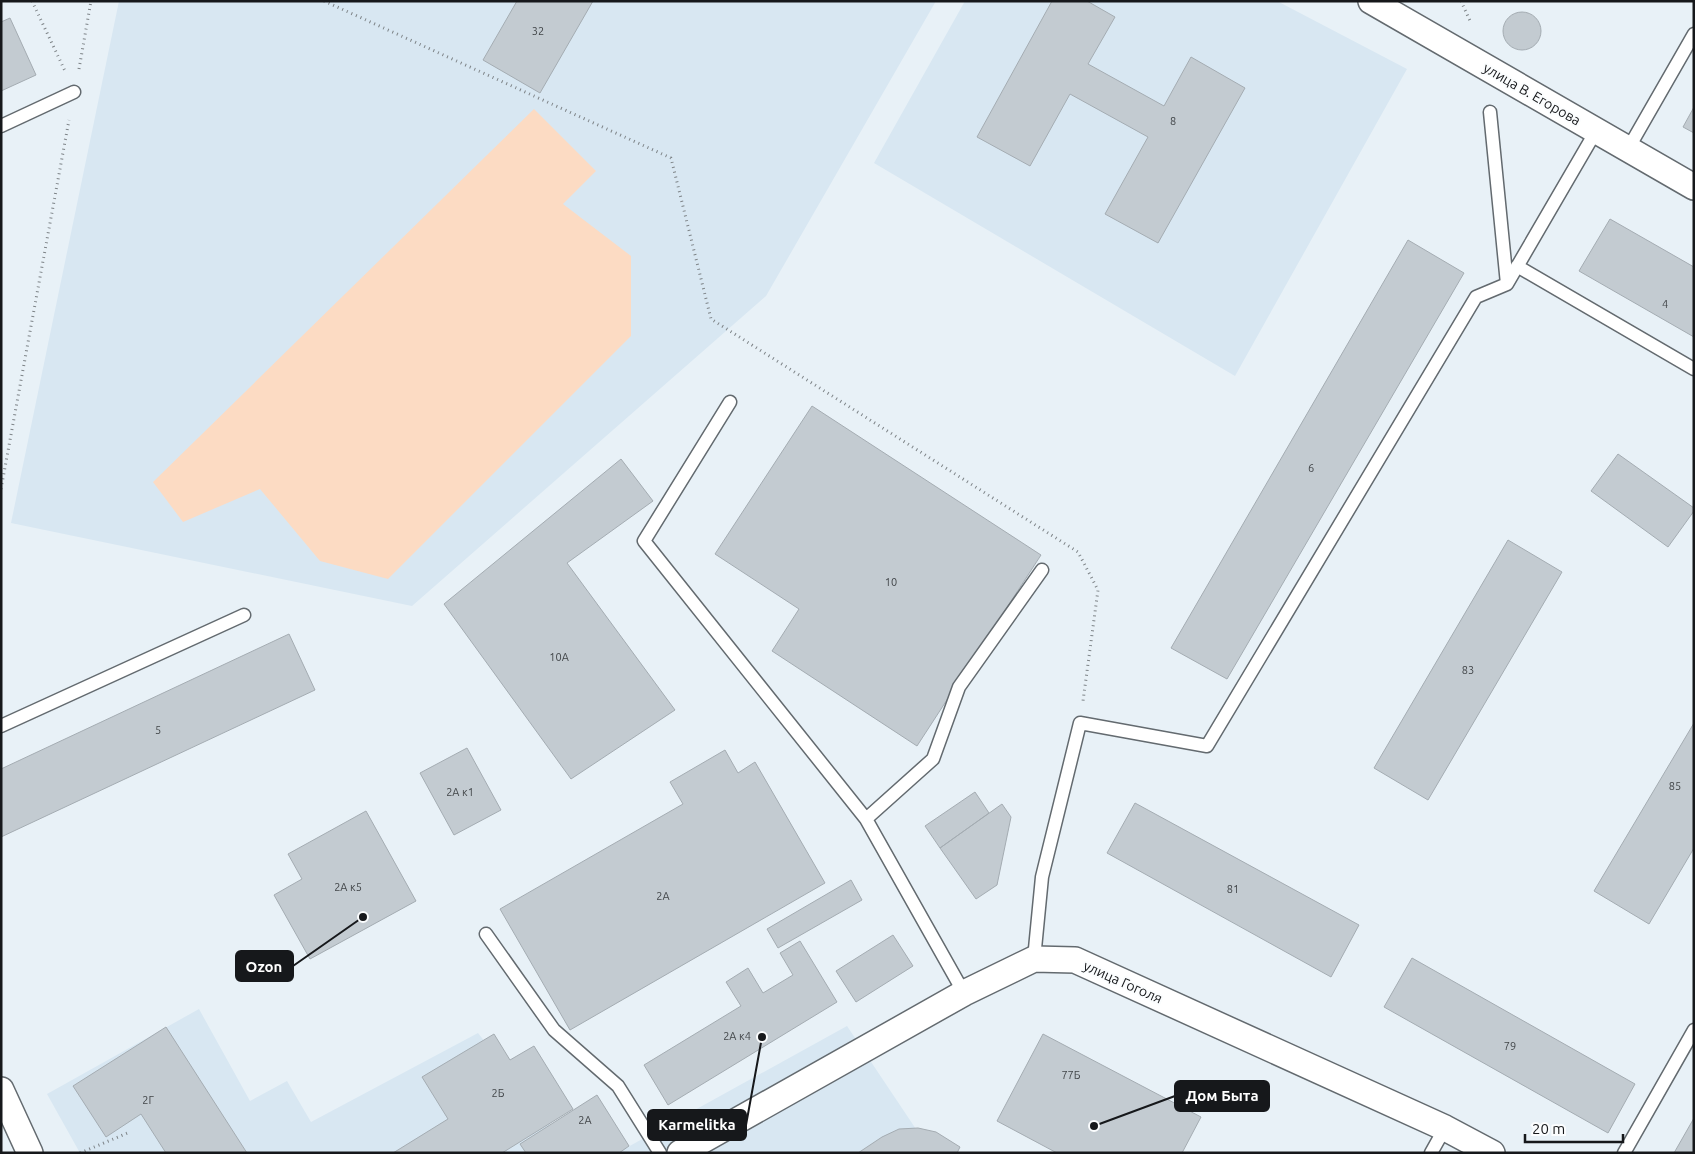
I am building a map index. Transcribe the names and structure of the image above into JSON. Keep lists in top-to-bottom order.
{
  "streets": {
    "street": ["улица В. Егорова", "улица Гоголя"]
  },
  "places": ["Ozon", "Karmelitka", "Дом Быта"],
  "house_numbers": [
    "32",
    "8",
    "4",
    "6",
    "10",
    "10А",
    "83",
    "5",
    "85",
    "2А к1",
    "2А к5",
    "81",
    "2А",
    "2А к4",
    "79",
    "77Б",
    "2Б",
    "2Г",
    "2А"
  ],
  "scale_bar": "20 m"
}
